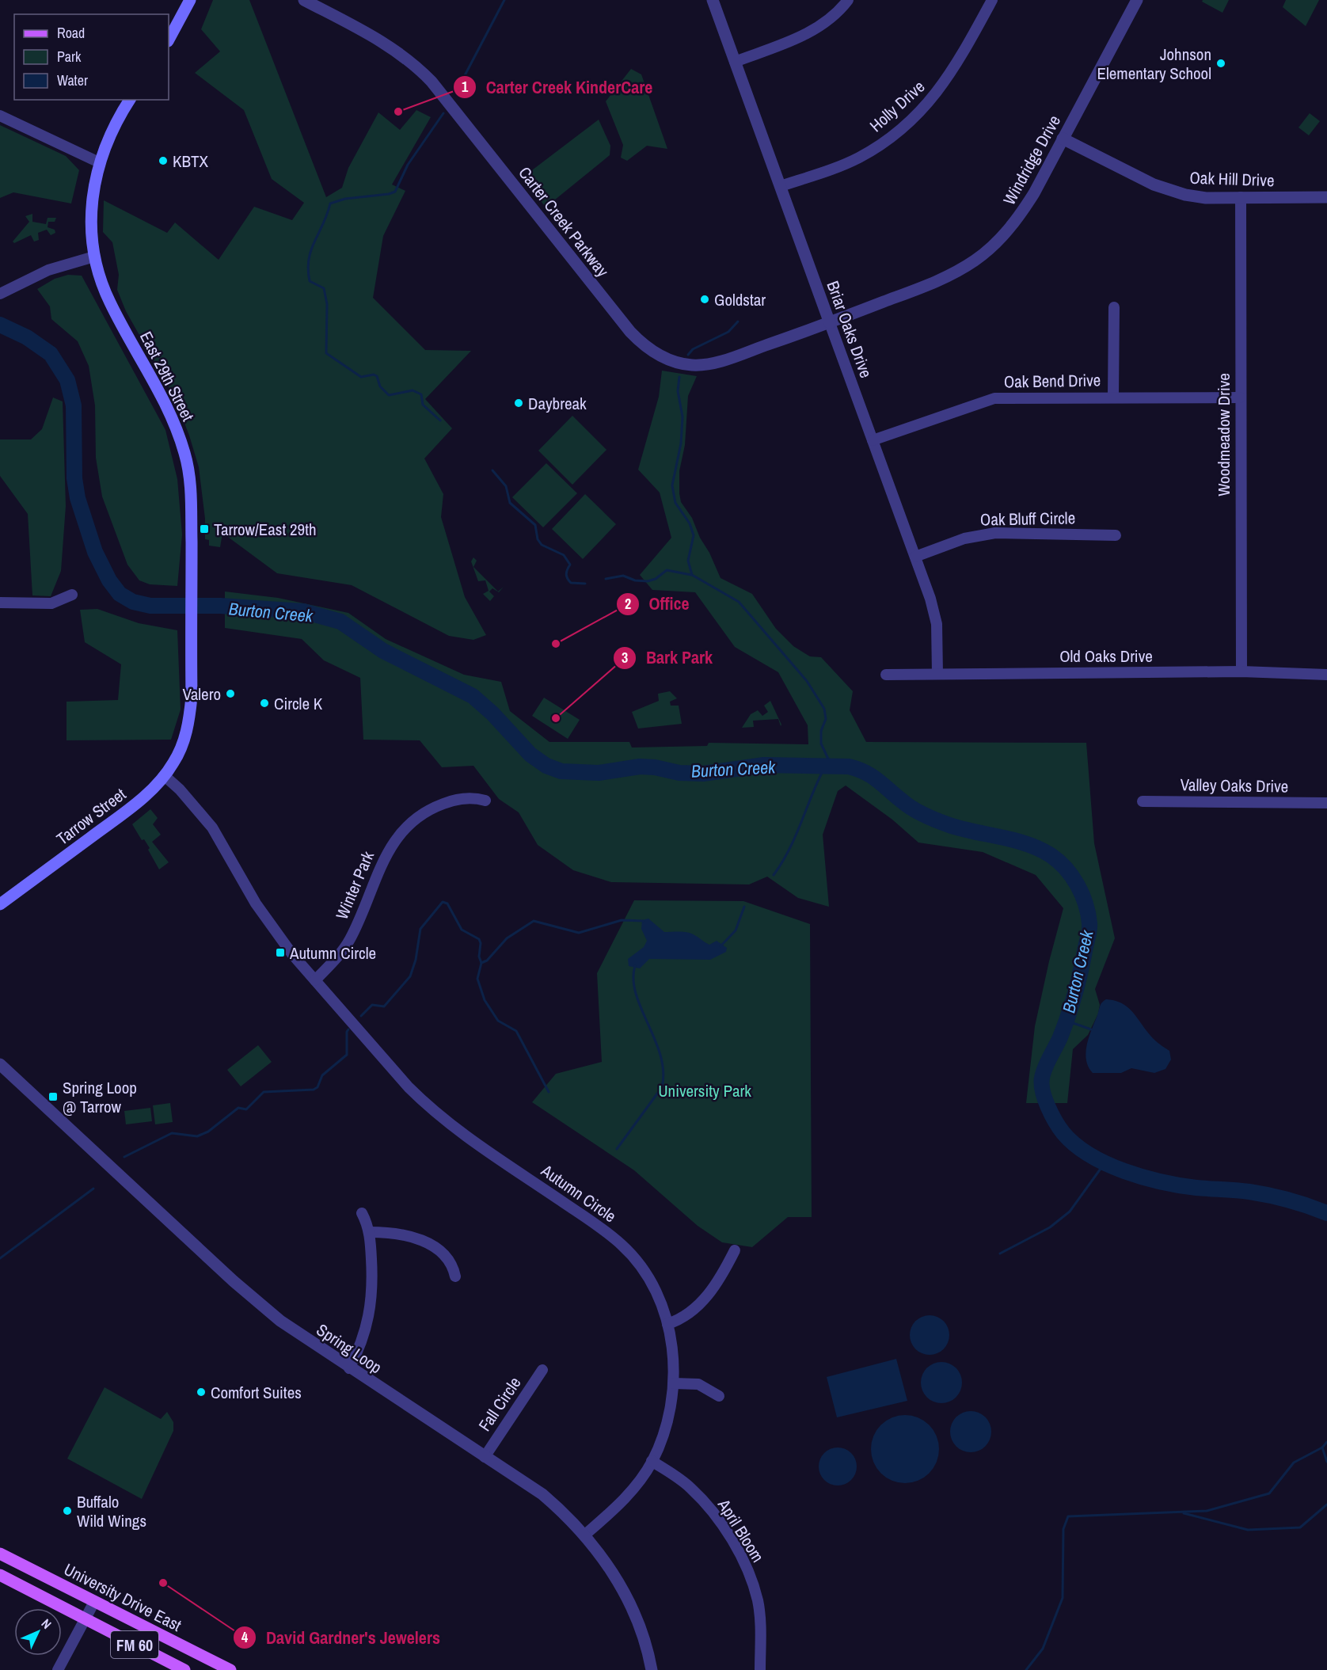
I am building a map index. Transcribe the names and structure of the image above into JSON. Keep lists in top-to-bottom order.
{
  "streets": {
    "main road": [
      "East 29th Street",
      "Tarrow Street",
      "University Drive East",
      "FM 60"
    ],
    "street": [
      "Holly Drive",
      "Windridge Drive",
      "Oak Hill Drive",
      "Carter Creek Parkway",
      "Briar Oaks Drive",
      "Oak Bend Drive",
      "Woodmeadow Drive",
      "Oak Bluff Circle",
      "Old Oaks Drive",
      "Valley Oaks Drive",
      "Winter Park",
      "Autumn Circle",
      "Spring Loop",
      "Fall Circle",
      "April Bloom"
    ]
  },
  "crossings": [
    ["Holly Drive", "Briar Oaks Drive"],
    ["Windridge Drive", "Oak Hill Drive"],
    ["Windridge Drive", "Carter Creek Parkway"],
    ["Windridge Drive", "Briar Oaks Drive"],
    ["Oak Hill Drive", "Woodmeadow Drive"],
    ["Carter Creek Parkway", "Briar Oaks Drive"],
    ["Briar Oaks Drive", "Oak Bend Drive"],
    ["Briar Oaks Drive", "Oak Bluff Circle"],
    ["Briar Oaks Drive", "Old Oaks Drive"],
    ["East 29th Street", "Tarrow Street"],
    ["Oak Bend Drive", "Woodmeadow Drive"],
    ["Woodmeadow Drive", "Old Oaks Drive"],
    ["Tarrow Street", "Autumn Circle"],
    ["Winter Park", "Autumn Circle"],
    ["Autumn Circle", "Spring Loop"],
    ["Autumn Circle", "April Bloom"],
    ["Spring Loop", "Fall Circle"]
  ],
  "water": ["Burton Creek"],
  "parks": ["University Park"],
  "places": {
    "other": [
      "Johnson Elementary School",
      "Carter Creek KinderCare",
      "KBTX",
      "Goldstar",
      "Daybreak",
      "Office",
      "Valero",
      "Circle K",
      "Bark Park",
      "Comfort Suites",
      "Buffalo Wild Wings",
      "David Gardner's Jewelers"
    ],
    "transit": ["Tarrow/East 29th", "Autumn Circle", "Spring Loop @ Tarrow"]
  },
  "legend": ["Road", "Park", "Water"],
  "north": "top right"
}
